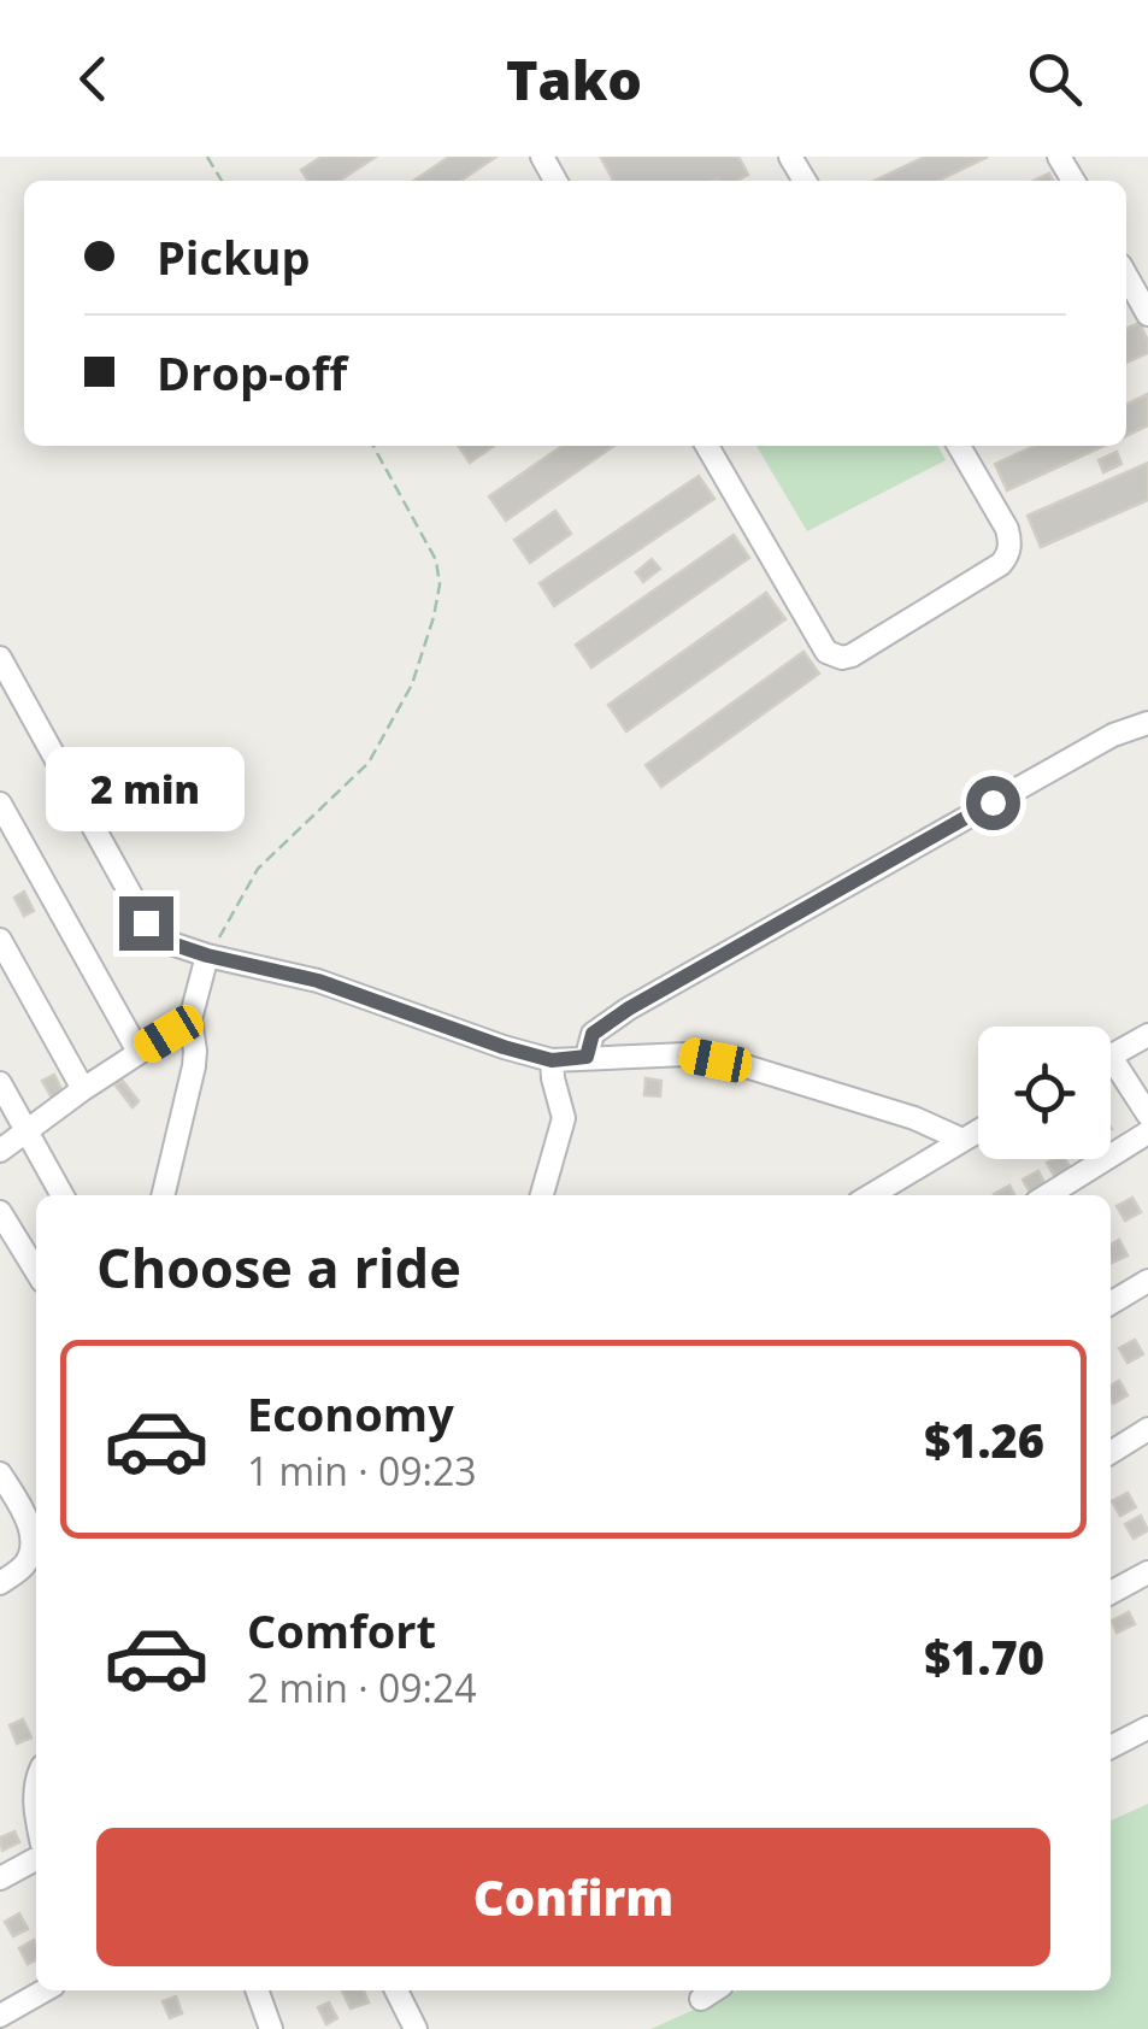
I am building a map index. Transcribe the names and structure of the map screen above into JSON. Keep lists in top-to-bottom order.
{
  "page": {
    "header": "Tako",
    "banner": ["Pickup", "Drop-off"],
    "bubble": "2 min",
    "heading": "Choose a ride",
    "list": [
      {
        "name": "Economy",
        "note": "1 min · 09:23",
        "value": "$1.26"
      },
      {
        "name": "Comfort",
        "note": "2 min · 09:24",
        "value": "$1.70"
      }
    ],
    "buttons": "Confirm"
  }
}
